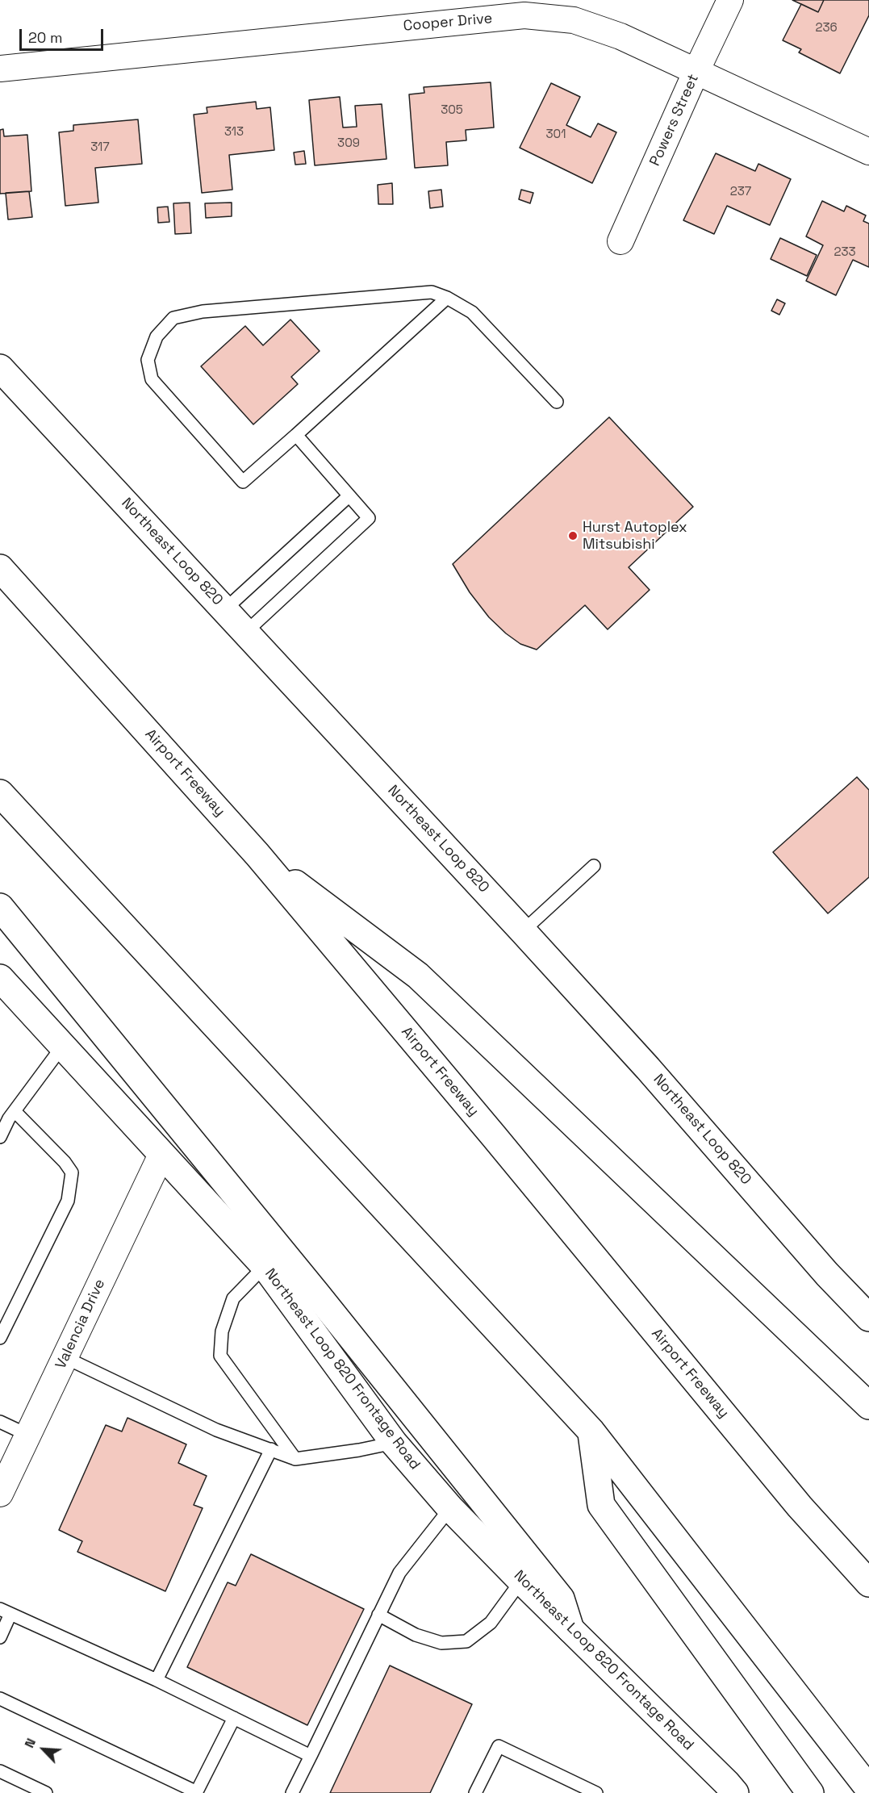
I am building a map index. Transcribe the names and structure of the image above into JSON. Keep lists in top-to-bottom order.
{
  "streets": {
    "main road": ["Northeast Loop 820", "Airport Freeway", "Northeast Loop 820 Frontage Road"],
    "street": ["Cooper Drive", "Powers Street", "Valencia Drive"]
  },
  "crossings": [
    ["Cooper Drive", "Powers Street"],
    ["Valencia Drive", "Northeast Loop 820 Frontage Road"]
  ],
  "places": ["Hurst Autoplex Mitsubishi"],
  "house_numbers": [
    "236",
    "305",
    "313",
    "301",
    "309",
    "317",
    "237",
    "233"
  ],
  "scale_bar": "20 m",
  "north": "top left"
}
